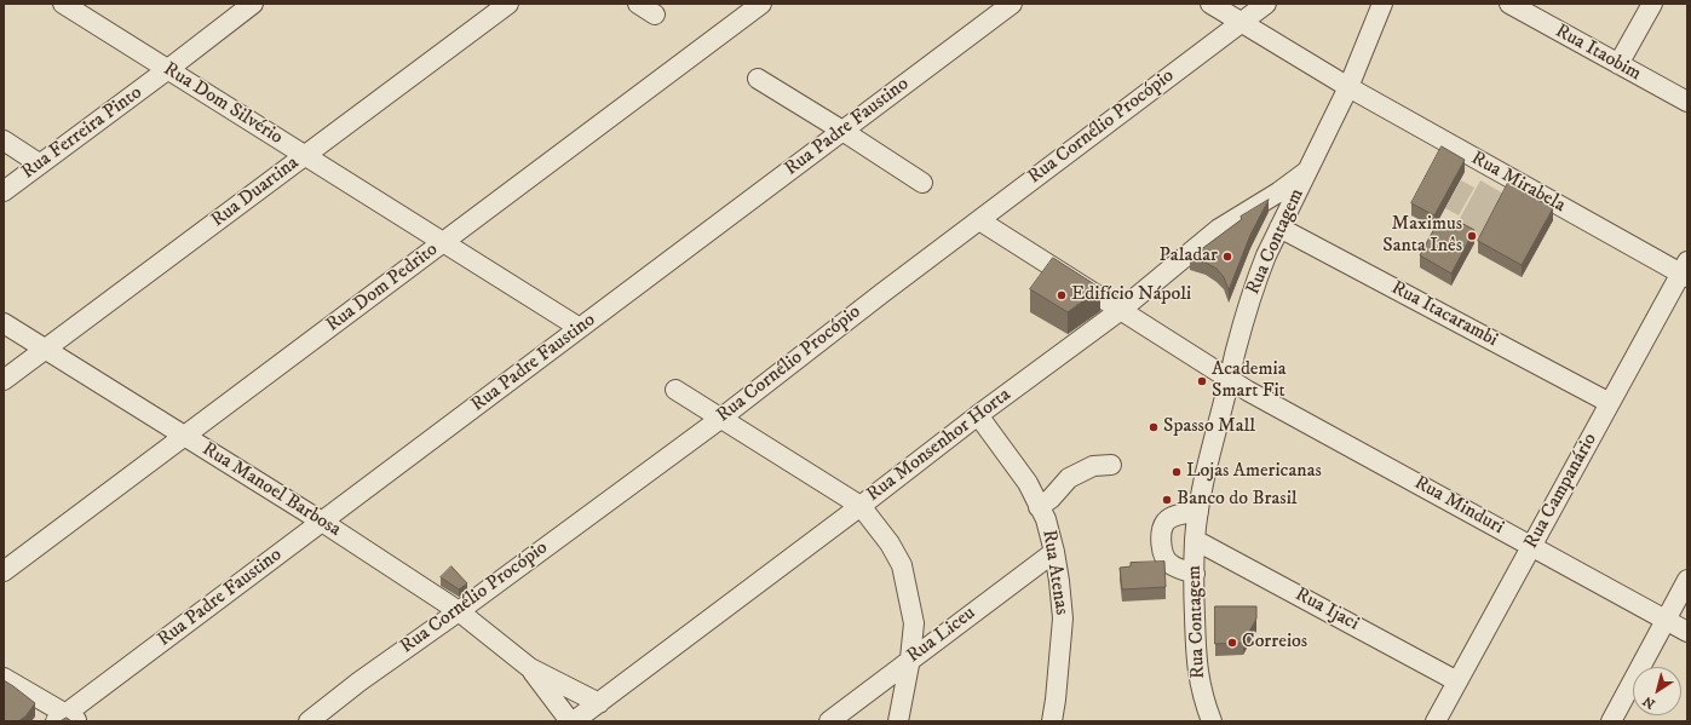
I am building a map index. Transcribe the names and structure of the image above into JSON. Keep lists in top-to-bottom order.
{
  "streets": {
    "street": [
      "Rua Itaobim",
      "Rua Dom Silvério",
      "Rua Padre Faustino",
      "Rua Cornélio Procópio",
      "Rua Ferreira Pinto",
      "Rua Mirabela",
      "Rua Duartina",
      "Rua Contagem",
      "Rua Dom Pedrito",
      "Rua Itacarambi",
      "Rua Monsenhor Horta",
      "Rua Manoel Barbosa",
      "Rua Campanário",
      "Rua Minduri",
      "Rua Atenas",
      "Rua Ijaci",
      "Rua Liceu"
    ]
  },
  "crossings": [
    ["Rua Dom Silvério", "Rua Padre Faustino"],
    ["Rua Dom Silvério", "Rua Ferreira Pinto"],
    ["Rua Dom Silvério", "Rua Duartina"],
    ["Rua Dom Silvério", "Rua Dom Pedrito"],
    ["Rua Padre Faustino", "Rua Manoel Barbosa"],
    ["Rua Cornélio Procópio", "Rua Mirabela"],
    ["Rua Cornélio Procópio", "Rua Manoel Barbosa"],
    ["Rua Cornélio Procópio", "Rua Minduri"],
    ["Rua Mirabela", "Rua Contagem"],
    ["Rua Mirabela", "Rua Campanário"],
    ["Rua Duartina", "Rua Manoel Barbosa"],
    ["Rua Contagem", "Rua Itacarambi"],
    ["Rua Contagem", "Rua Monsenhor Horta"],
    ["Rua Contagem", "Rua Minduri"],
    ["Rua Contagem", "Rua Ijaci"],
    ["Rua Dom Pedrito", "Rua Manoel Barbosa"],
    ["Rua Itacarambi", "Rua Campanário"],
    ["Rua Monsenhor Horta", "Rua Manoel Barbosa"],
    ["Rua Monsenhor Horta", "Rua Minduri"],
    ["Rua Monsenhor Horta", "Rua Atenas"],
    ["Rua Campanário", "Rua Minduri"],
    ["Rua Campanário", "Rua Ijaci"],
    ["Rua Atenas", "Rua Liceu"]
  ],
  "places": [
    "Maximus Santa Inês",
    "Paladar",
    "Edifício Nápoli",
    "Academia Smart Fit",
    "Spasso Mall",
    "Lojas Americanas",
    "Banco do Brasil",
    "Correios"
  ],
  "north": "bottom left"
}
